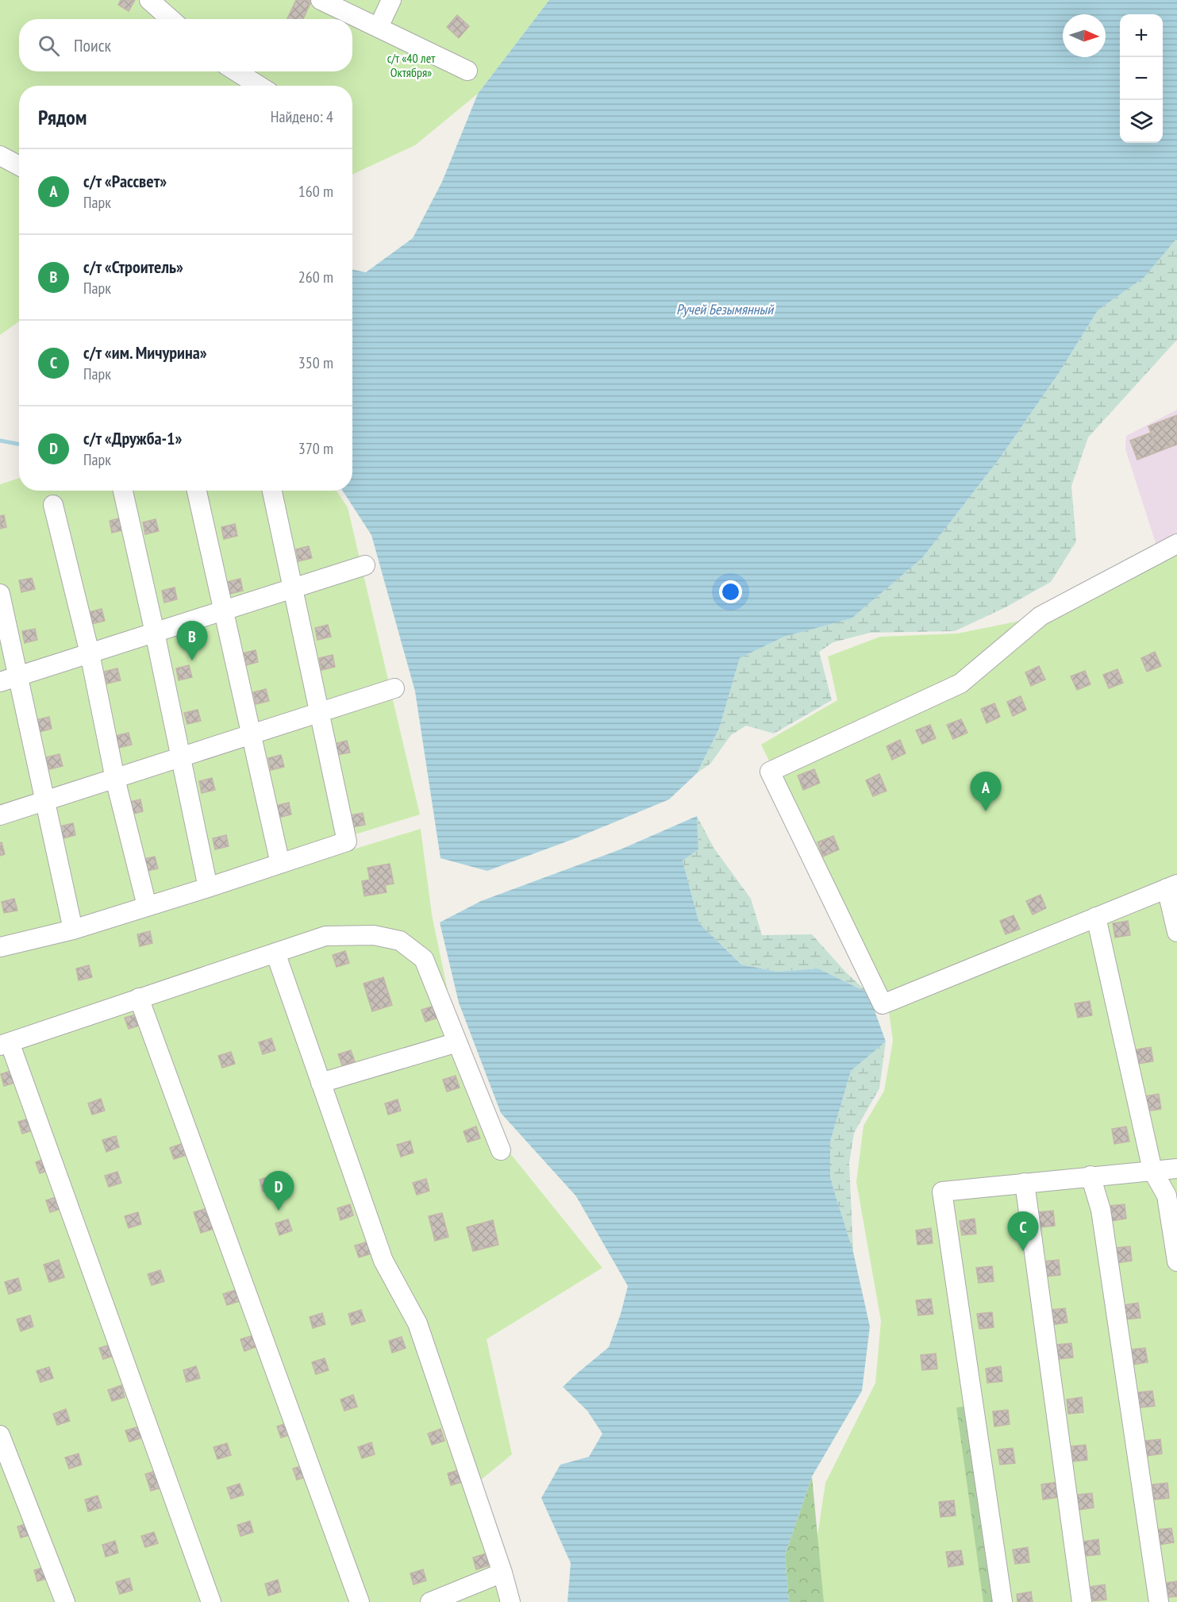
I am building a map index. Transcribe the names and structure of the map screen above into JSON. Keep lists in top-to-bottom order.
{
  "water": ["Ручей Безымянный"],
  "parks": ["с/т «40 лет Октября»"],
  "north": "right",
  "page": {
    "map_buttons": ["+", "−"],
    "search": "Поиск",
    "heading": ["Рядом", "Найдено: 4"],
    "list": [
      {
        "mark": "A",
        "name": "с/т «Рассвет»",
        "note": "Парк",
        "value": "160 m"
      },
      {
        "mark": "B",
        "name": "с/т «Строитель»",
        "note": "Парк",
        "value": "260 m"
      },
      {
        "mark": "C",
        "name": "с/т «им. Мичурина»",
        "note": "Парк",
        "value": "350 m"
      },
      {
        "mark": "D",
        "name": "с/т «Дружба-1»",
        "note": "Парк",
        "value": "370 m"
      }
    ],
    "pins": [
      "B",
      "A",
      "D",
      "C"
    ]
  }
}
